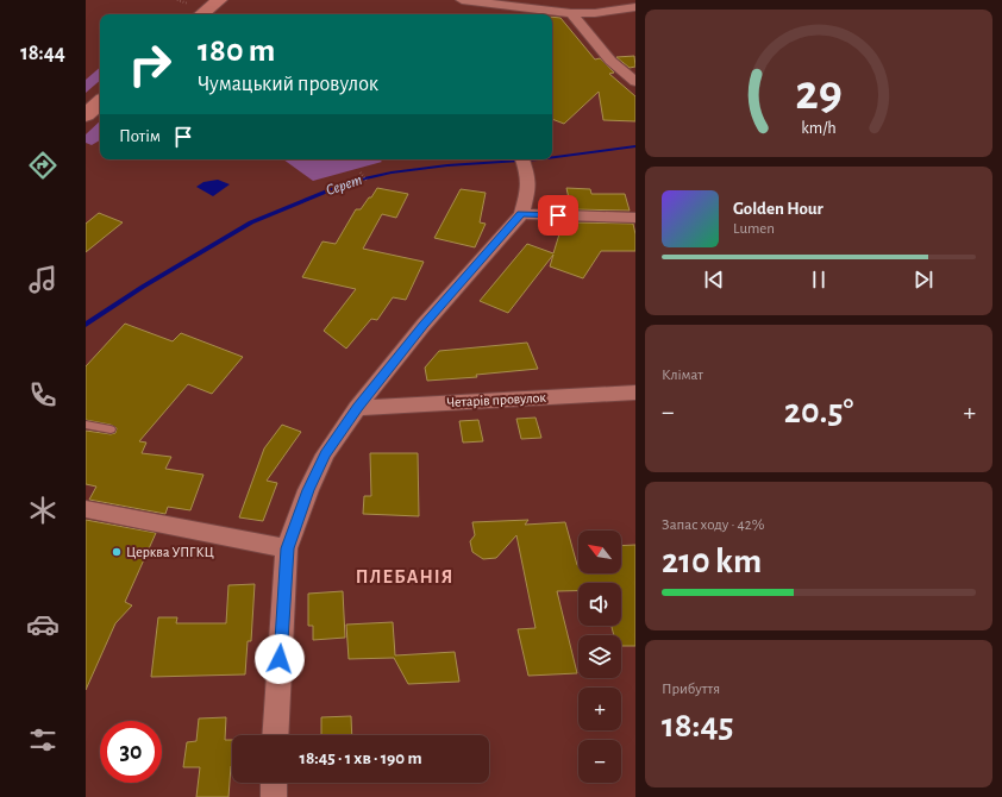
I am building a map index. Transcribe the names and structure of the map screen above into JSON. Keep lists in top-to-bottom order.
{
  "streets": {
    "street": ["Четарів провулок"]
  },
  "districts": ["ПЛЕБАНІЯ"],
  "water": ["Серет"],
  "places": ["Церква УПГКЦ"],
  "north": "top left",
  "page": {
    "tabs": "18:44",
    "turn": ["180 m", "Чумацький провулок"],
    "then": "Потім",
    "song": ["Golden Hour", "Lumen"],
    "tile": [
      "Клімат",
      ["Запас ходу · 42%", "210 km"],
      ["Прибуття", "18:45"]
    ],
    "heat": ["−", "20.5°", "+"],
    "map_buttons": ["+", "−"],
    "limit": "30",
    "trip": "18:45 · 1 хв · 190 m",
    "gauge": ["29", "km/h"]
  }
}
